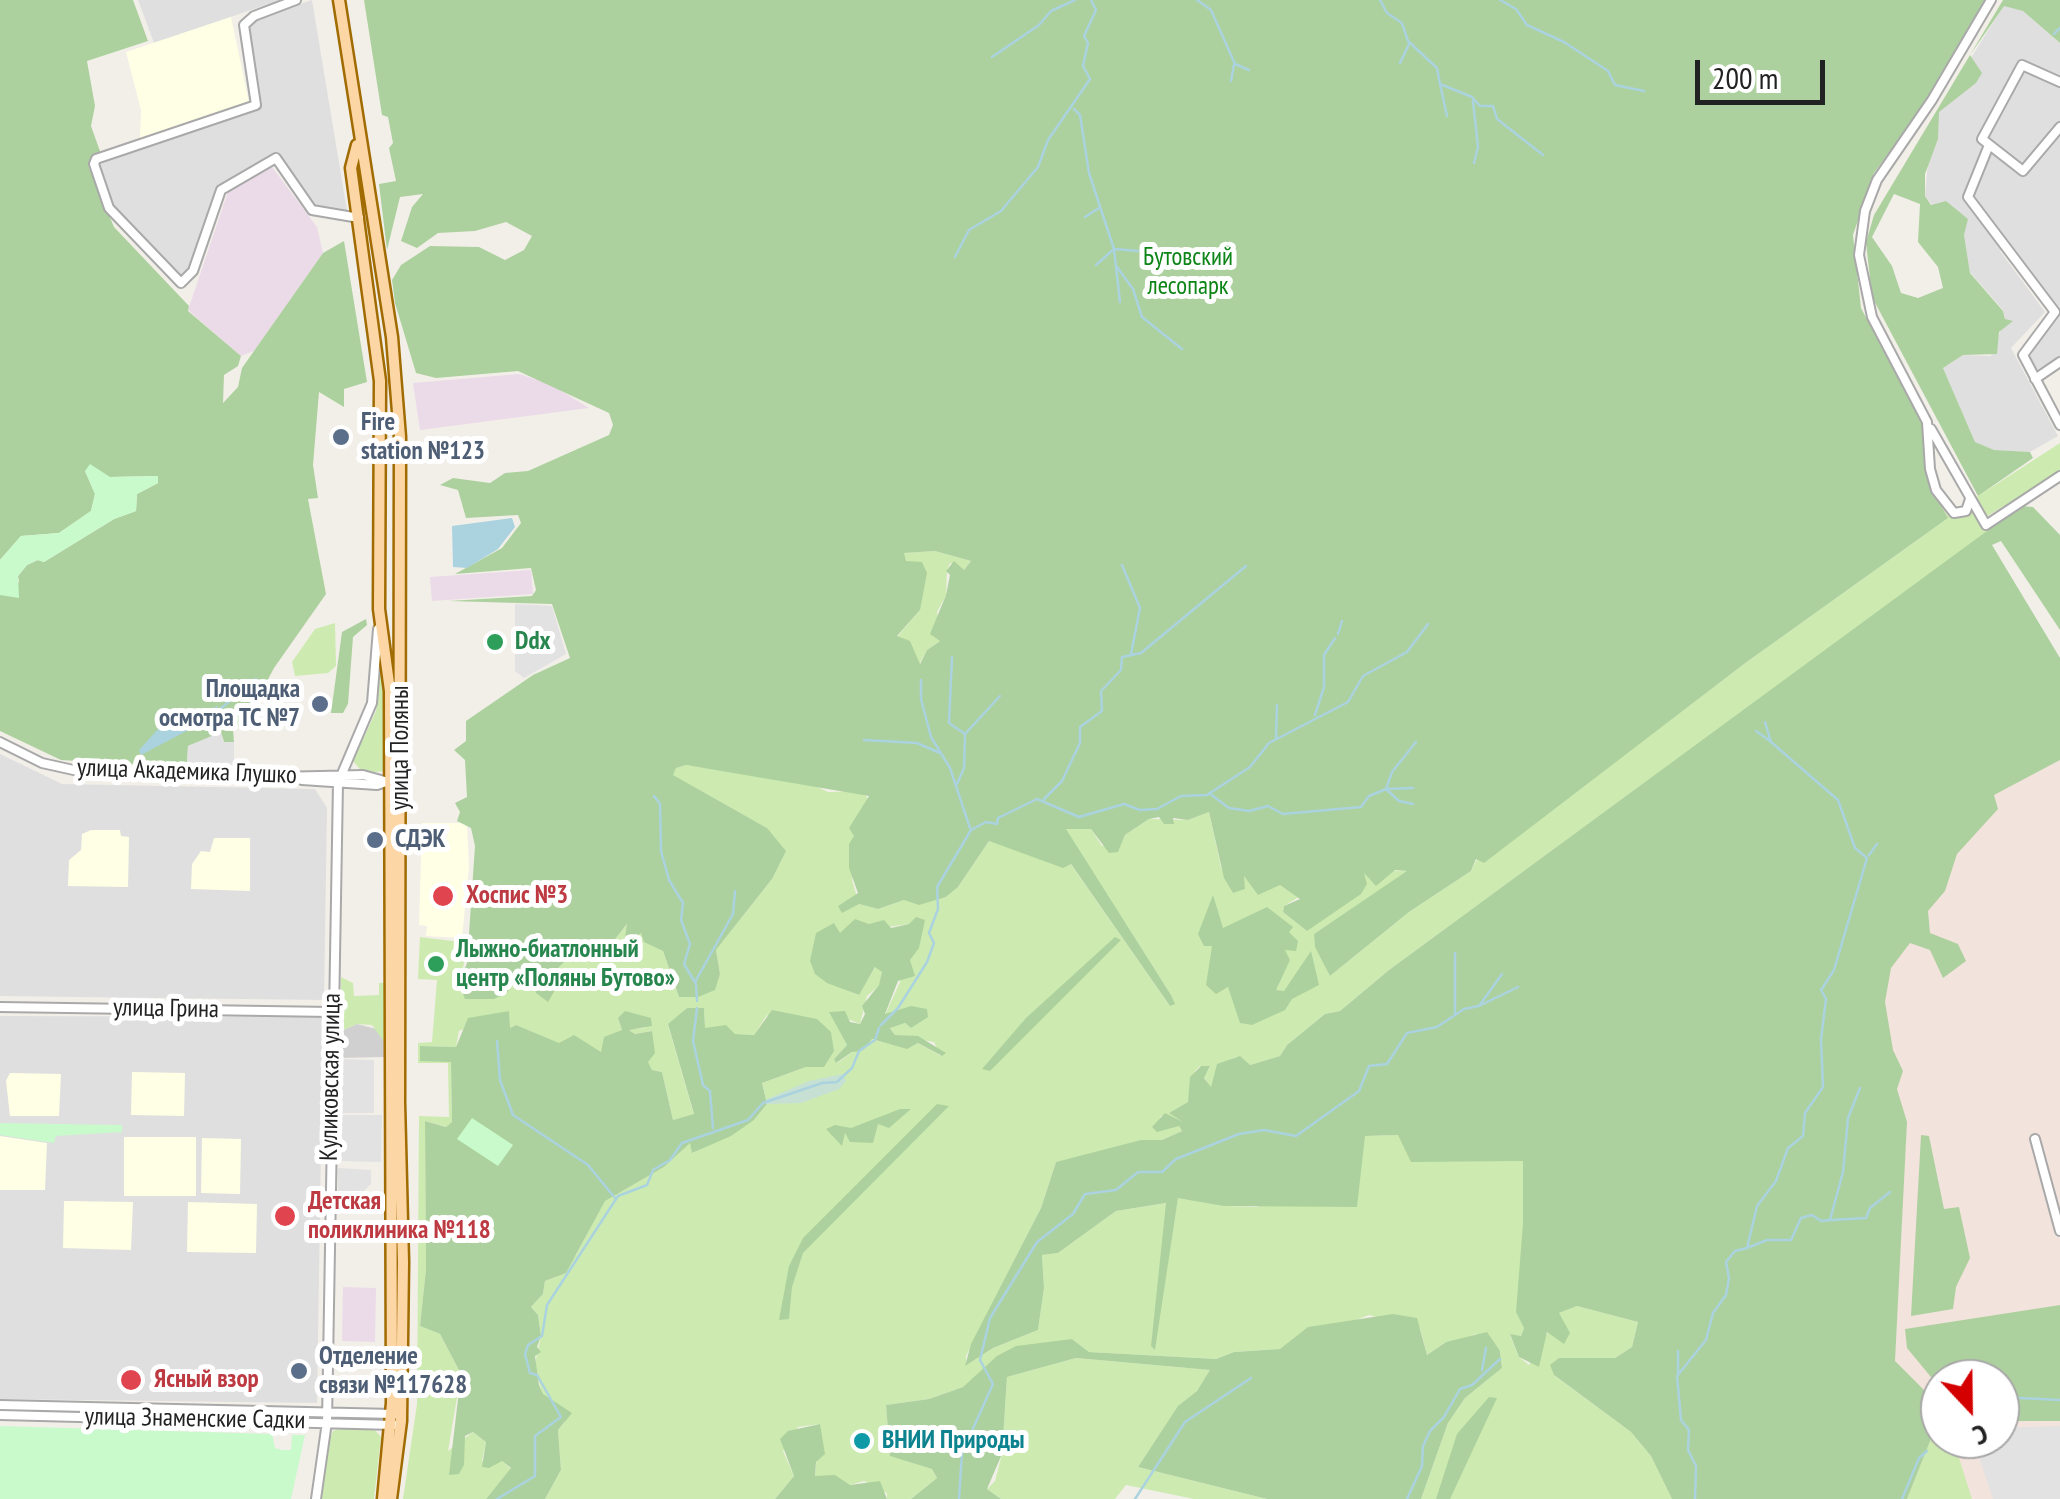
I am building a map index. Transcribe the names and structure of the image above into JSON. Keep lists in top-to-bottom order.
{
  "streets": {
    "main road": ["улица Поляны"],
    "street": [
      "улица Академика Глушко",
      "улица Грина",
      "Куликовская улица",
      "улица Знаменские Садки"
    ]
  },
  "crossings": [
    ["улица Поляны", "улица Академика Глушко"],
    ["улица Поляны", "Куликовская улица"],
    ["улица Поляны", "улица Знаменские Садки"],
    ["улица Академика Глушко", "Куликовская улица"],
    ["улица Грина", "Куликовская улица"],
    ["Куликовская улица", "улица Знаменские Садки"]
  ],
  "parks": ["Бутовский лесопарк"],
  "places": [
    "Fire station №123",
    "Ddx",
    "Площадка осмотра ТС №7",
    "СДЭК",
    "Хоспис №3",
    "Лыжно-биатлонный центр «Поляны Бутово»",
    "Детская поликлиника №118",
    "Отделение связи №117628",
    "Ясный взор",
    "ВНИИ Природы"
  ],
  "scale_bar": "200 m",
  "north": "bottom"
}
